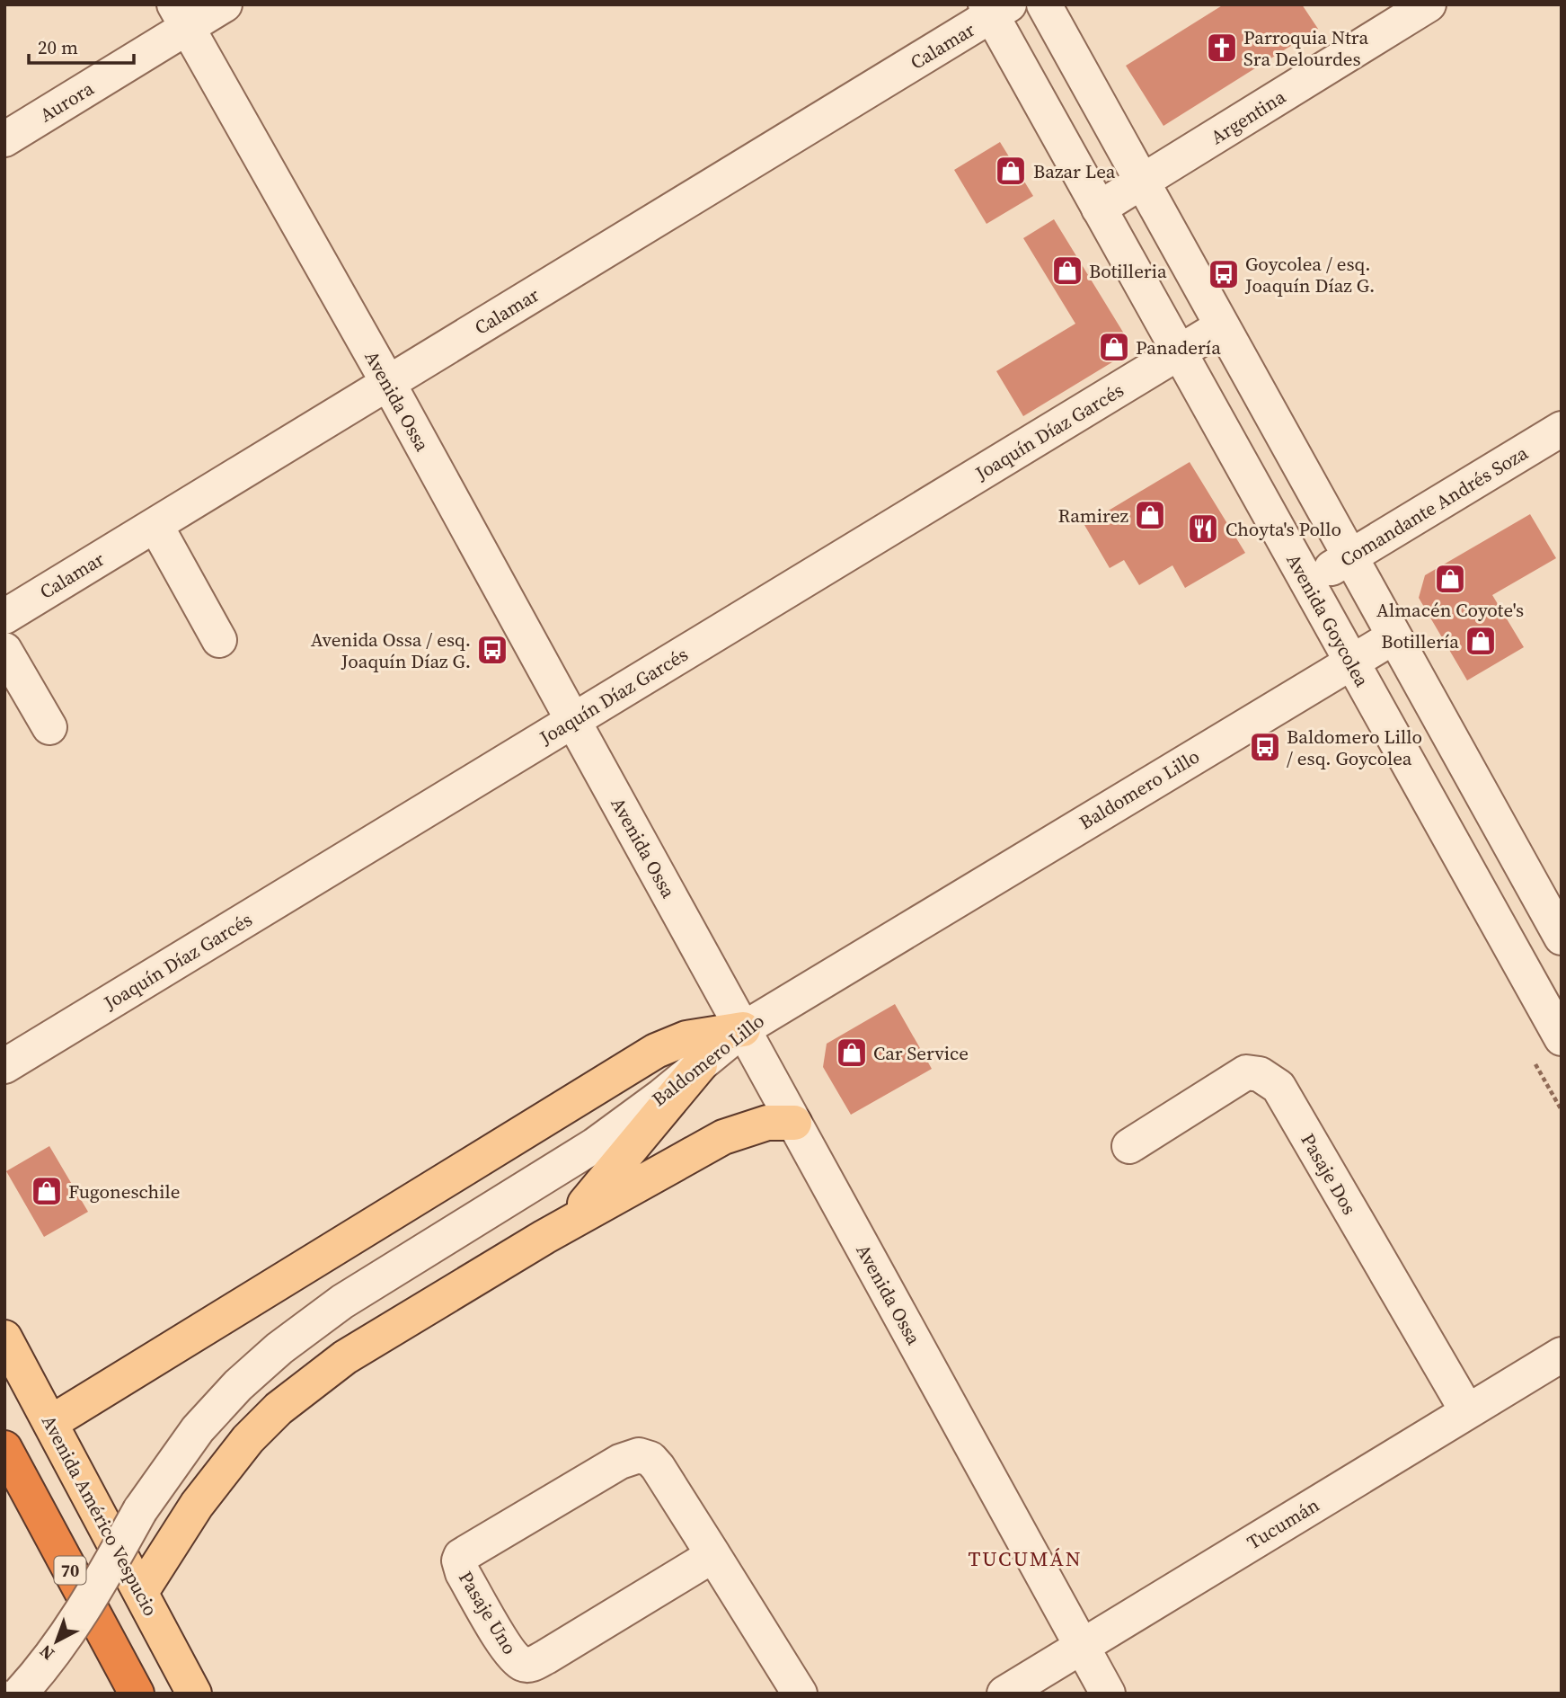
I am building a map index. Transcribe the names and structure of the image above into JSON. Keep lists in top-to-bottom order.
{
  "streets": {
    "highway": ["70"],
    "main road": ["Avenida Américo Vespucio"],
    "street": [
      "Calamar",
      "Aurora",
      "Argentina",
      "Avenida Ossa",
      "Joaquín Díaz Garcés",
      "Comandante Andrés Soza",
      "Avenida Goycolea",
      "Baldomero Lillo",
      "Pasaje Dos",
      "Tucumán",
      "Pasaje Uno"
    ]
  },
  "crossings": [
    ["Calamar", "Avenida Ossa"],
    ["Calamar", "Avenida Goycolea"],
    ["Aurora", "Avenida Ossa"],
    ["Argentina", "Avenida Goycolea"],
    ["Avenida Ossa", "Joaquín Díaz Garcés"],
    ["Avenida Ossa", "Baldomero Lillo"],
    ["Avenida Ossa", "Tucumán"],
    ["Joaquín Díaz Garcés", "Avenida Goycolea"],
    ["Comandante Andrés Soza", "Avenida Goycolea"],
    ["Avenida Goycolea", "Baldomero Lillo"],
    ["Pasaje Dos", "Tucumán"]
  ],
  "districts": ["TUCUMÁN"],
  "places": {
    "church": ["Parroquia Ntra Sra Delourdes"],
    "shop": [
      "Bazar Lea",
      "Botilleria",
      "Panadería",
      "Ramirez",
      "Almacén Coyote's",
      "Botillería",
      "Car Service",
      "Fugoneschile"
    ],
    "bus stop": ["Goycolea / esq. Joaquín Díaz G.", "Avenida Ossa / esq. Joaquín Díaz G.", "Baldomero Lillo / esq. Goycolea"],
    "restaurant": ["Choyta's Pollo"]
  },
  "scale_bar": "20 m",
  "north": "bottom left"
}
